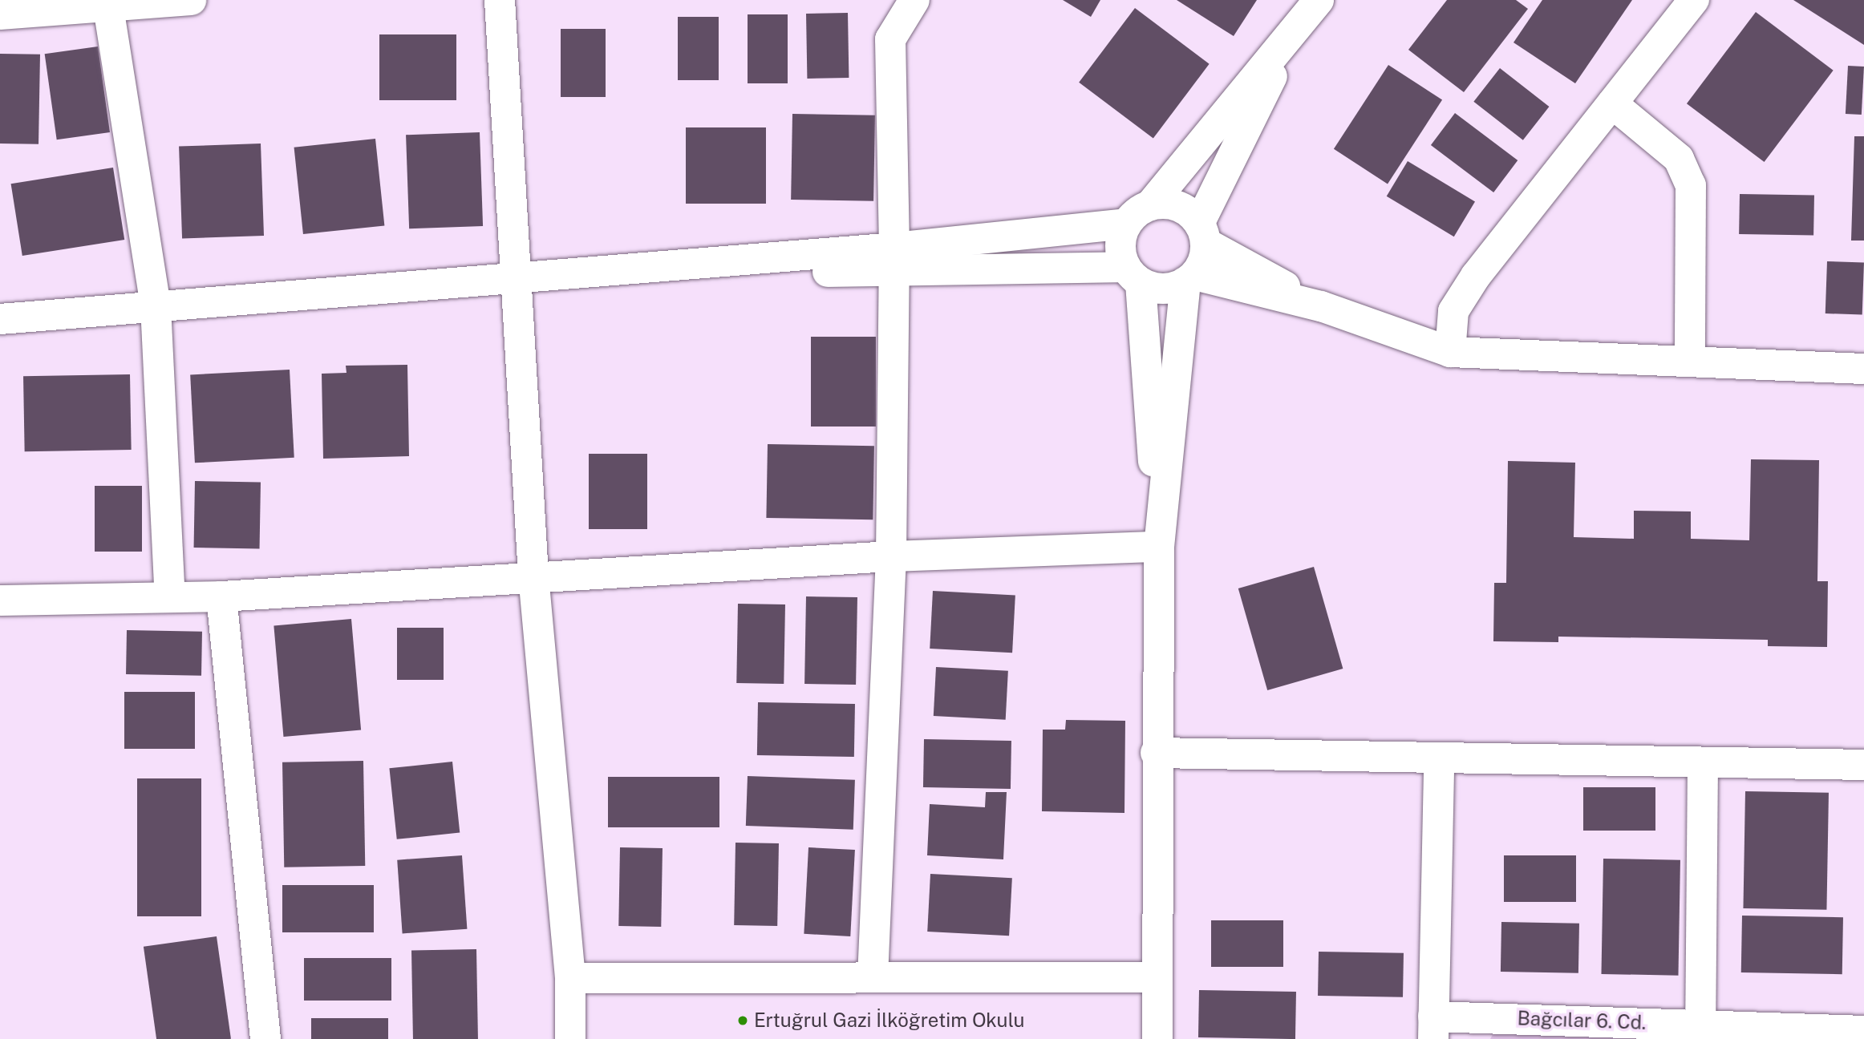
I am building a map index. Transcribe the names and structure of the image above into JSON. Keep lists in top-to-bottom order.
{
  "streets": {
    "street": ["Bağcılar 6. Cd."]
  },
  "places": ["Ertuğrul Gazi İlköğretim Okulu"]
}
